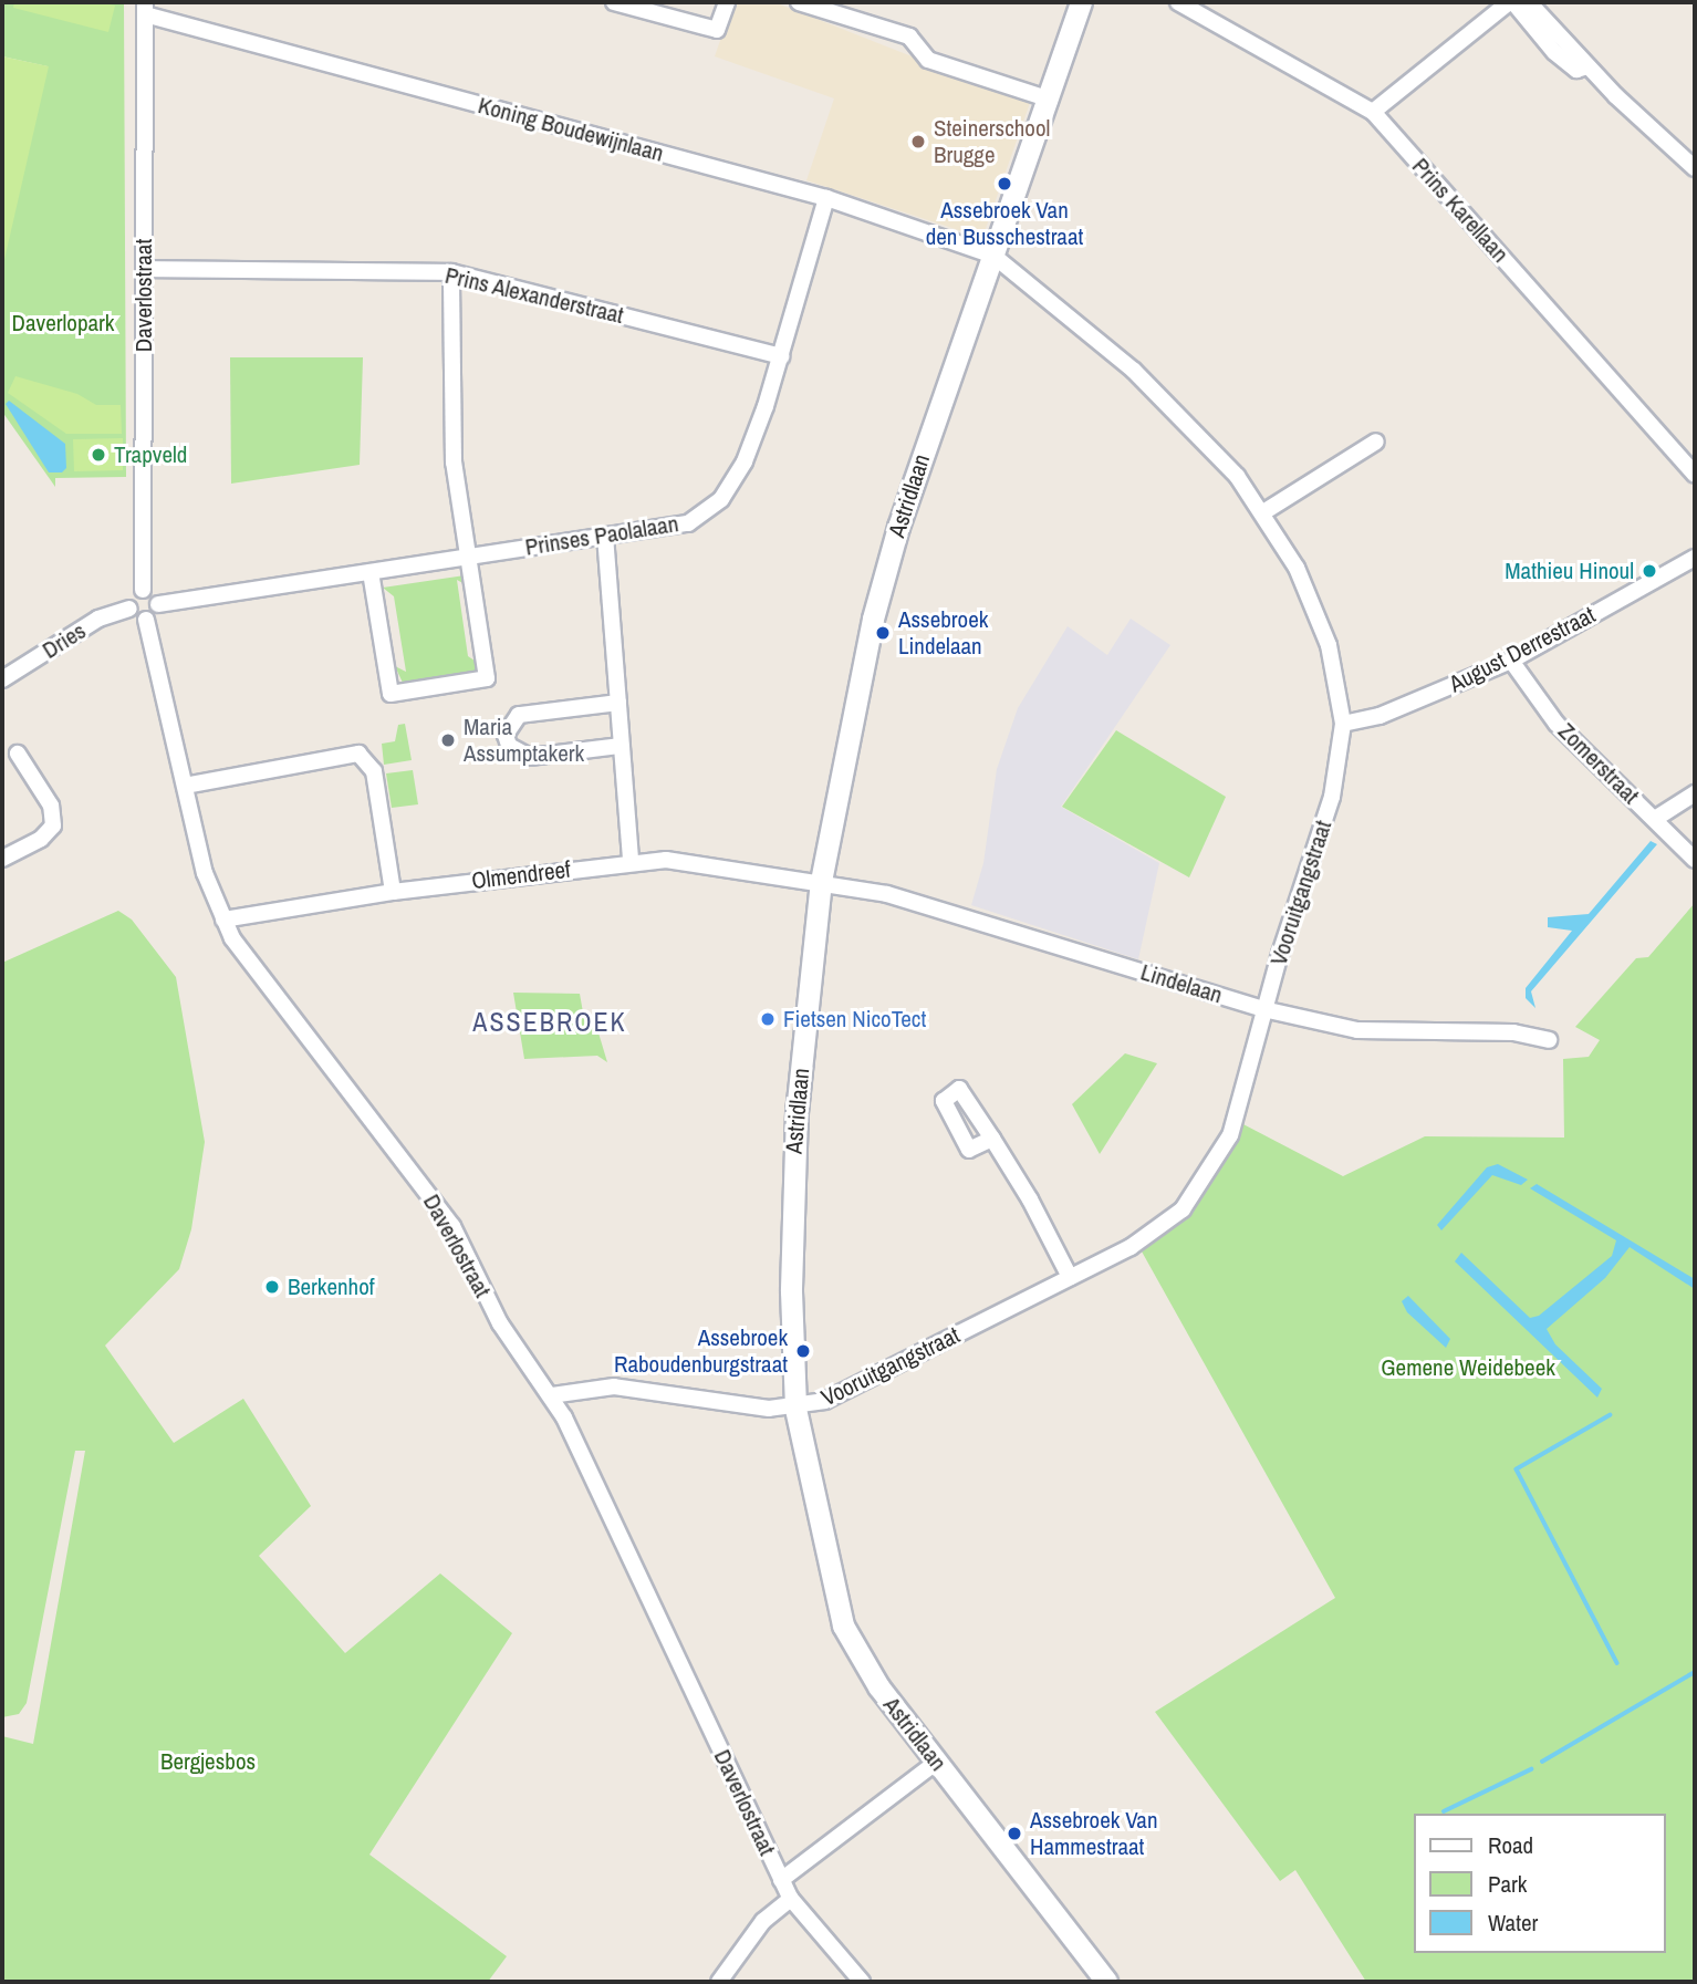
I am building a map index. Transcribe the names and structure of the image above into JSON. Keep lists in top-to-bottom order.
{
  "streets": {
    "main road": ["Astridlaan"],
    "street": [
      "Koning Boudewijnlaan",
      "Prins Karellaan",
      "Daverlostraat",
      "Prins Alexanderstraat",
      "Prinses Paolalaan",
      "Dries",
      "August Derrestraat",
      "Zomerstraat",
      "Olmendreef",
      "Vooruitgangstraat",
      "Lindelaan"
    ]
  },
  "crossings": [
    ["Koning Boudewijnlaan", "Daverlostraat"],
    ["Koning Boudewijnlaan", "Astridlaan"],
    ["Koning Boudewijnlaan", "Prinses Paolalaan"],
    ["Koning Boudewijnlaan", "Vooruitgangstraat"],
    ["Daverlostraat", "Prins Alexanderstraat"],
    ["Daverlostraat", "Prinses Paolalaan"],
    ["Daverlostraat", "Dries"],
    ["Daverlostraat", "Olmendreef"],
    ["Daverlostraat", "Vooruitgangstraat"],
    ["Prins Alexanderstraat", "Prinses Paolalaan"],
    ["Astridlaan", "Olmendreef"],
    ["Astridlaan", "Vooruitgangstraat"],
    ["Astridlaan", "Lindelaan"],
    ["Prinses Paolalaan", "Dries"],
    ["August Derrestraat", "Zomerstraat"],
    ["August Derrestraat", "Vooruitgangstraat"],
    ["Olmendreef", "Lindelaan"],
    ["Vooruitgangstraat", "Lindelaan"]
  ],
  "districts": ["ASSEBROEK"],
  "parks": ["Daverlopark", "Gemene Weidebeek", "Bergjesbos"],
  "places": [
    "Steinerschool Brugge",
    "Assebroek Van den Busschestraat",
    "Trapveld",
    "Mathieu Hinoul",
    "Assebroek Lindelaan",
    "Maria Assumptakerk",
    "Fietsen NicoTect",
    "Berkenhof",
    "Assebroek Raboudenburgstraat",
    "Assebroek Van Hammestraat"
  ],
  "legend": ["Road", "Park", "Water"]
}
